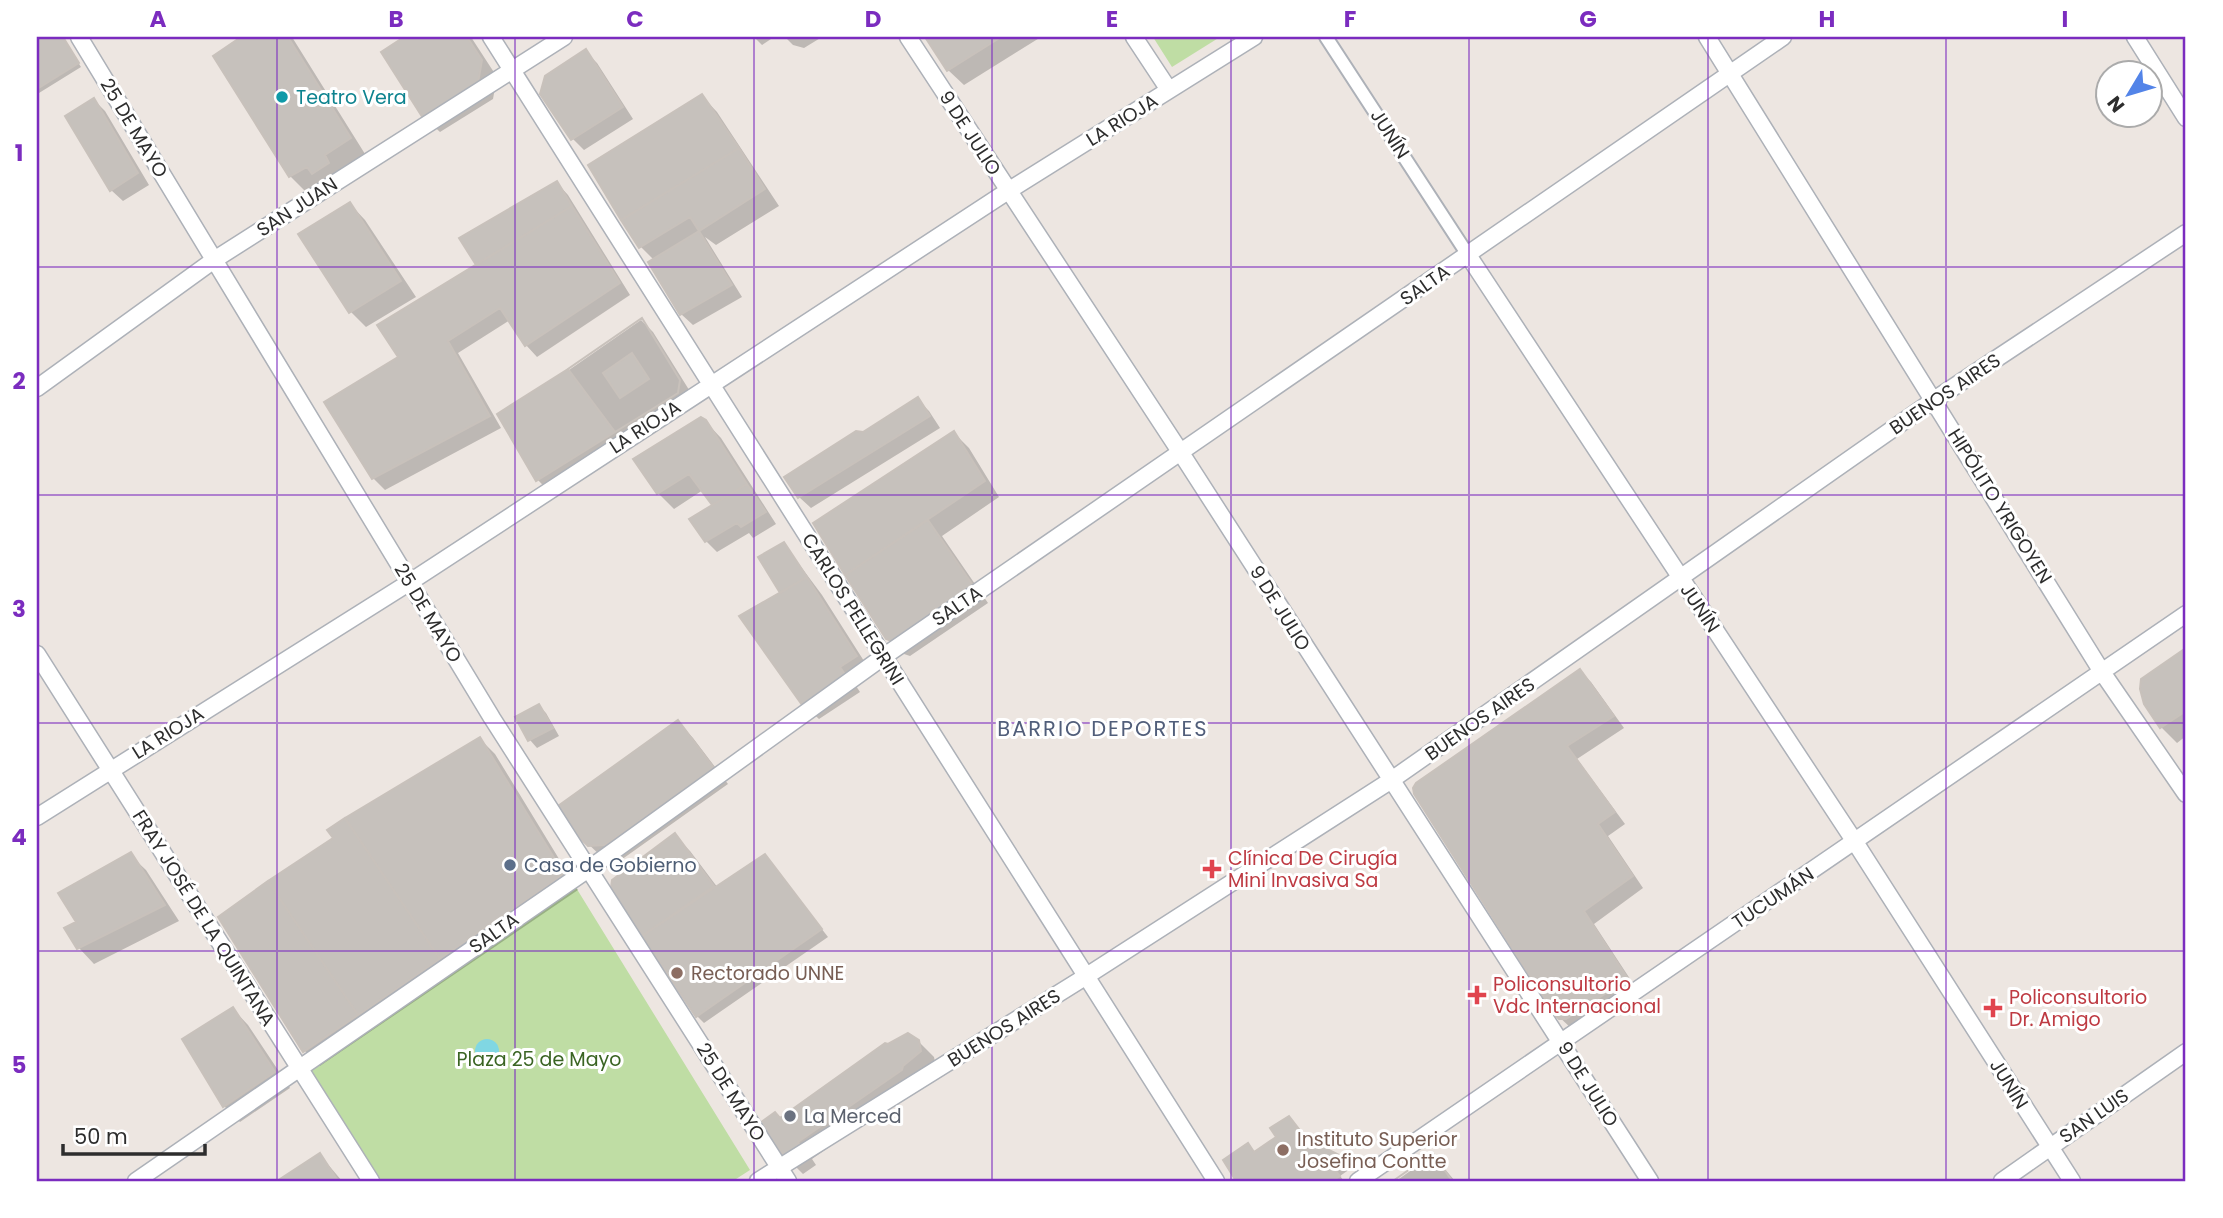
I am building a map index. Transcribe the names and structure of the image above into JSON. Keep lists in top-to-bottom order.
{
  "streets": {
    "street": [
      "LA RIOJA",
      "25 DE MAYO",
      "9 DE JULIO",
      "JUNÍN",
      "SAN JUAN",
      "SALTA",
      "BUENOS AIRES",
      "HIPÓLITO YRIGOYEN",
      "CARLOS PELLEGRINI",
      "TUCUMÁN",
      "FRAY JOSÉ DE LA QUINTANA",
      "SAN LUIS"
    ]
  },
  "crossings": [
    ["LA RIOJA", "25 DE MAYO"],
    ["LA RIOJA", "9 DE JULIO"],
    ["LA RIOJA", "CARLOS PELLEGRINI"],
    ["LA RIOJA", "FRAY JOSÉ DE LA QUINTANA"],
    ["25 DE MAYO", "SAN JUAN"],
    ["25 DE MAYO", "SALTA"],
    ["25 DE MAYO", "BUENOS AIRES"],
    ["9 DE JULIO", "SALTA"],
    ["9 DE JULIO", "BUENOS AIRES"],
    ["9 DE JULIO", "TUCUMÁN"],
    ["JUNÍN", "SALTA"],
    ["JUNÍN", "BUENOS AIRES"],
    ["JUNÍN", "TUCUMÁN"],
    ["JUNÍN", "SAN LUIS"],
    ["SAN JUAN", "CARLOS PELLEGRINI"],
    ["SALTA", "HIPÓLITO YRIGOYEN"],
    ["SALTA", "CARLOS PELLEGRINI"],
    ["SALTA", "FRAY JOSÉ DE LA QUINTANA"],
    ["BUENOS AIRES", "HIPÓLITO YRIGOYEN"],
    ["BUENOS AIRES", "CARLOS PELLEGRINI"],
    ["HIPÓLITO YRIGOYEN", "TUCUMÁN"]
  ],
  "districts": ["BARRIO DEPORTES"],
  "parks": ["Plaza 25 de Mayo"],
  "places": {
    "other": [
      "Teatro Vera",
      "Casa de Gobierno",
      "Rectorado UNNE",
      "La Merced",
      "Instituto Superior Josefina Contte"
    ],
    "health": ["Clínica De Cirugía Mini Invasiva Sa", "Policonsultorio Vdc Internacional", "Policonsultorio Dr. Amigo"]
  },
  "scale_bar": "50 m",
  "north": "bottom left",
  "grid": {
    "columns": [
      "A",
      "B",
      "C",
      "D",
      "E",
      "F",
      "G",
      "H",
      "I"
    ],
    "rows": [
      "1",
      "2",
      "3",
      "4",
      "5"
    ]
  }
}
